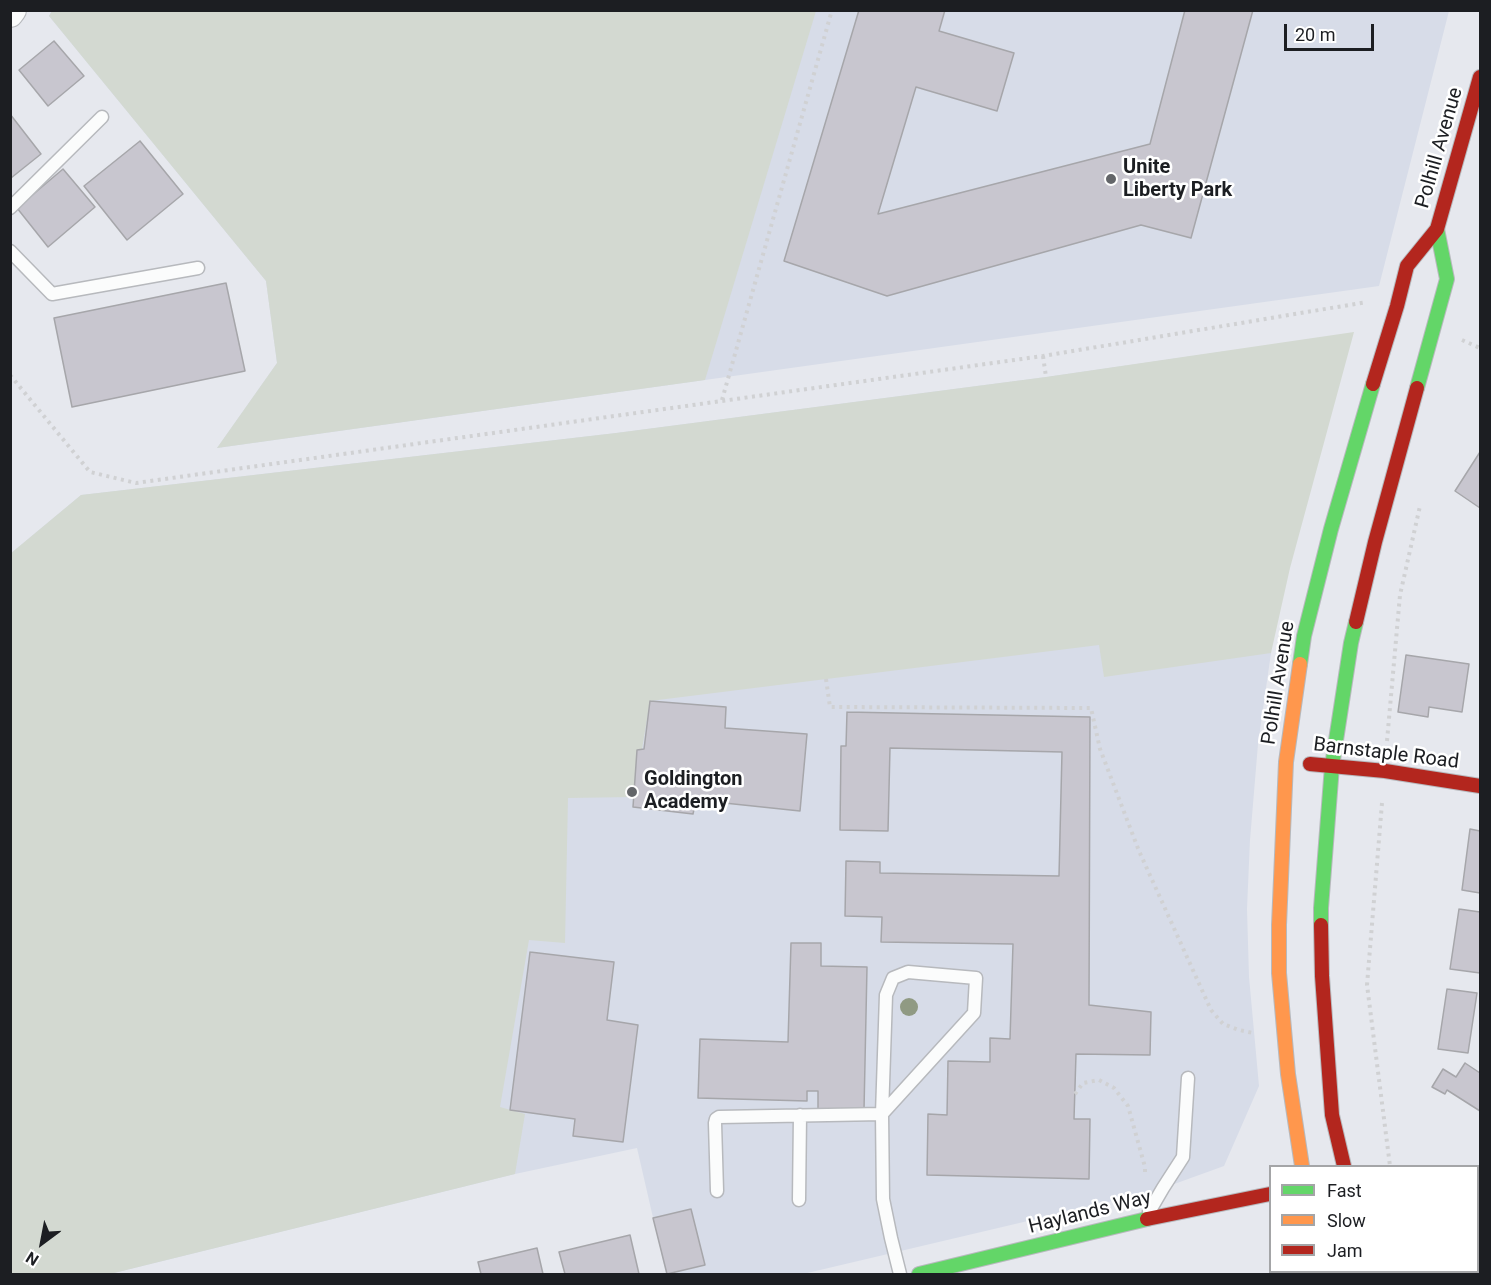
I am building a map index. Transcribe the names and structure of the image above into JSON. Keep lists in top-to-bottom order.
{
  "streets": {
    "street": ["Polhill Avenue", "Barnstaple Road", "Haylands Way"]
  },
  "crossings": [
    ["Polhill Avenue", "Barnstaple Road"]
  ],
  "places": ["Unite Liberty Park", "Goldington Academy"],
  "legend": ["Fast", "Slow", "Jam"],
  "scale_bar": "20 m",
  "north": "bottom left"
}
